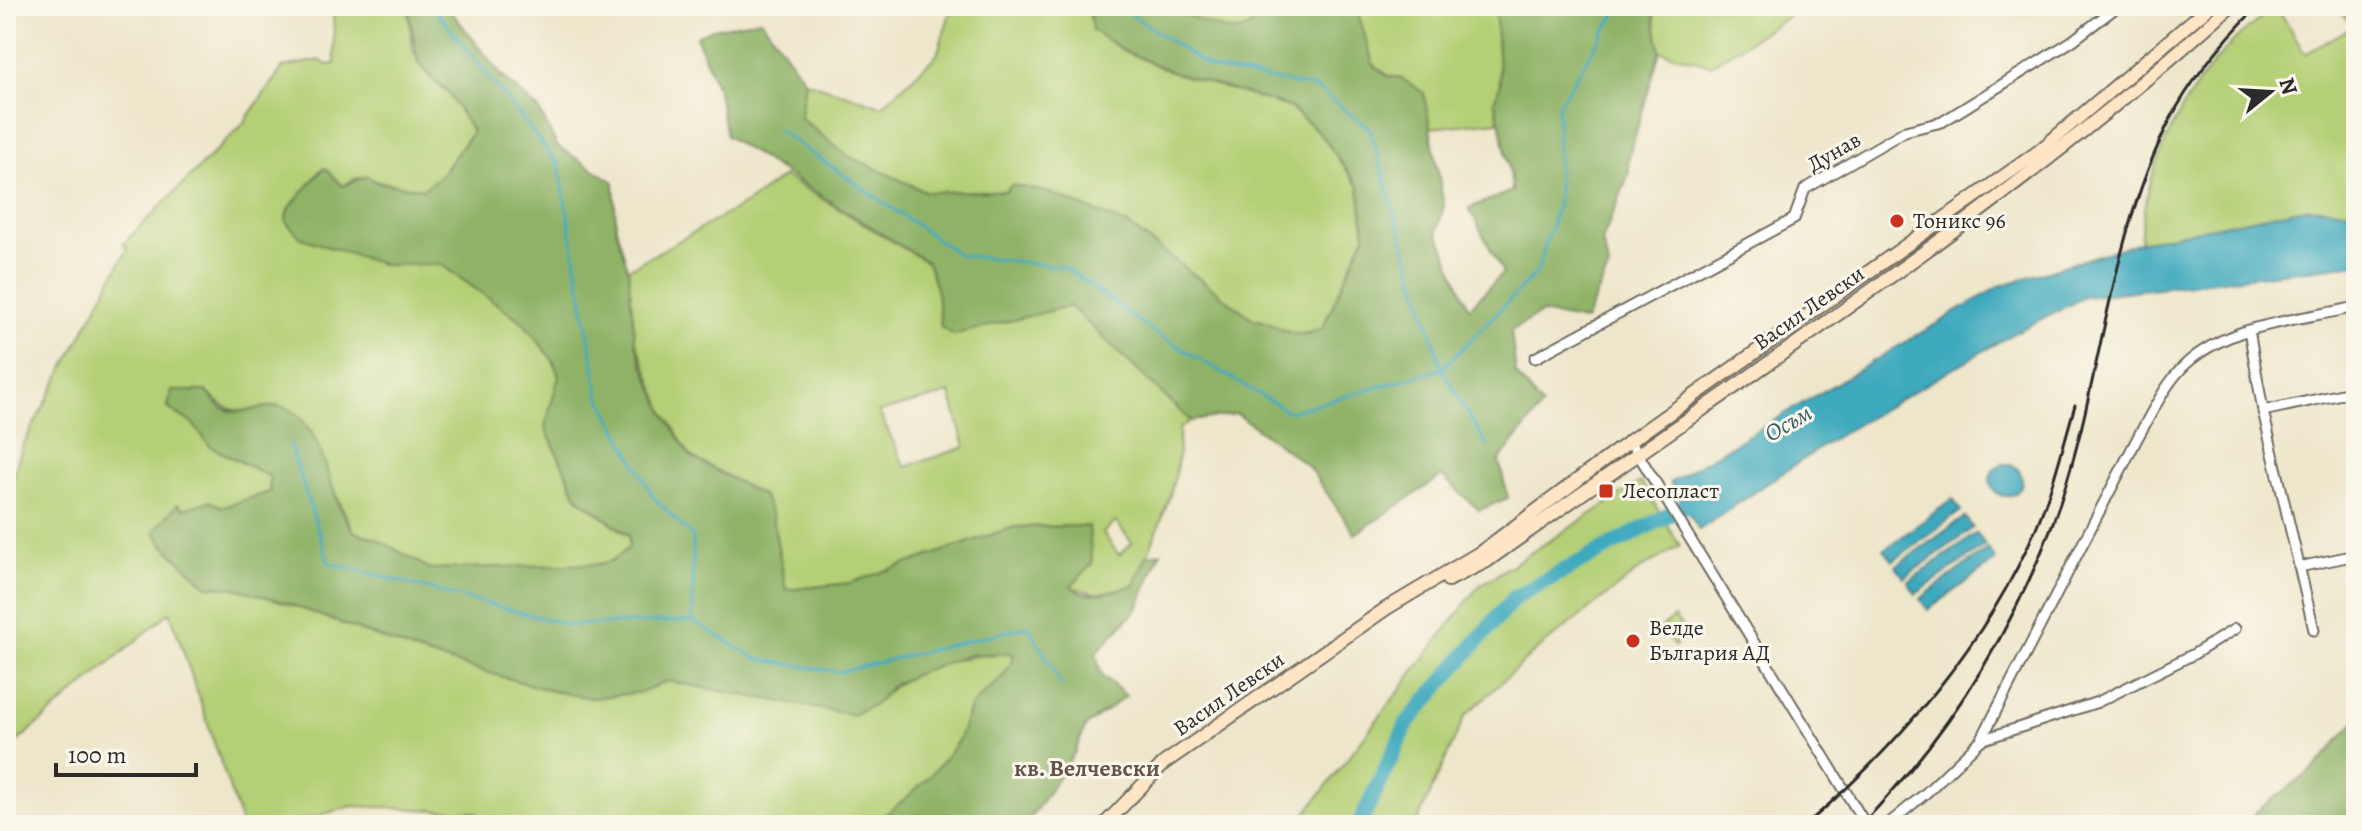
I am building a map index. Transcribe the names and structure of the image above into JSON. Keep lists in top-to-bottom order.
{
  "streets": {
    "main road": ["Васил Левски"],
    "street": ["Дунав"]
  },
  "districts": ["кв. Велчевски"],
  "water": ["Осъм"],
  "places": {
    "other": ["Тоникс 96", "Велде България АД"],
    "transit": ["Лесопласт"]
  },
  "scale_bar": "100 m",
  "north": "right"
}
